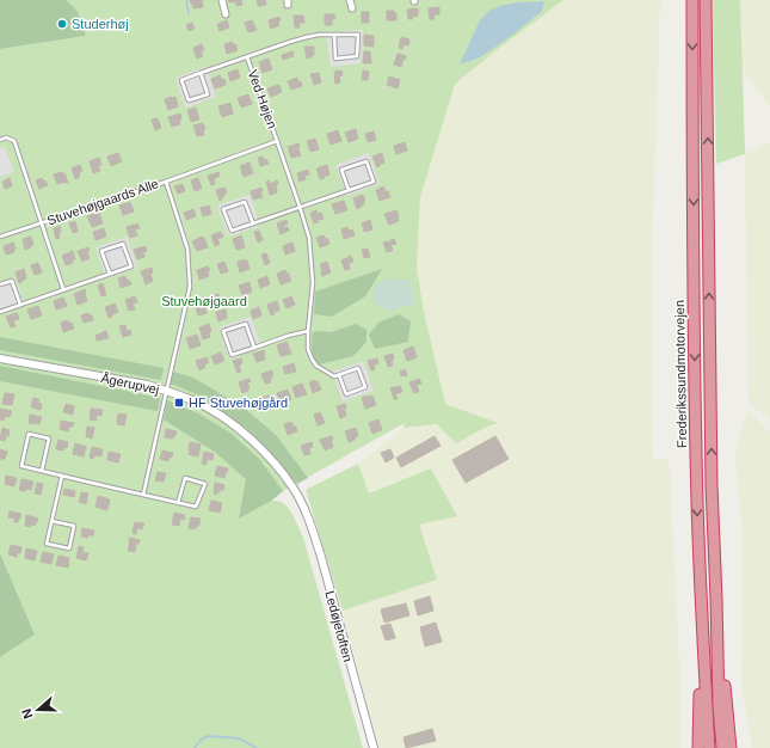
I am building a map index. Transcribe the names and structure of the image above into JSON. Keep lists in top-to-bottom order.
{
  "streets": {
    "highway": ["Frederikssundmotorvejen"],
    "street": ["Ågerupvej", "Ledøjetoften"],
    "lane": ["Ved Højen", "Stuvehøjgaards Alle"]
  },
  "crossings": [
    ["Ved Højen", "Stuvehøjgaards Alle"],
    ["Stuvehøjgaards Alle", "Ågerupvej"],
    ["Ågerupvej", "Ledøjetoften"]
  ],
  "parks": ["Stuvehøjgaard"],
  "places": {
    "other": ["Studerhøj"],
    "transit": ["HF Stuvehøjgård"]
  },
  "north": "left"
}
